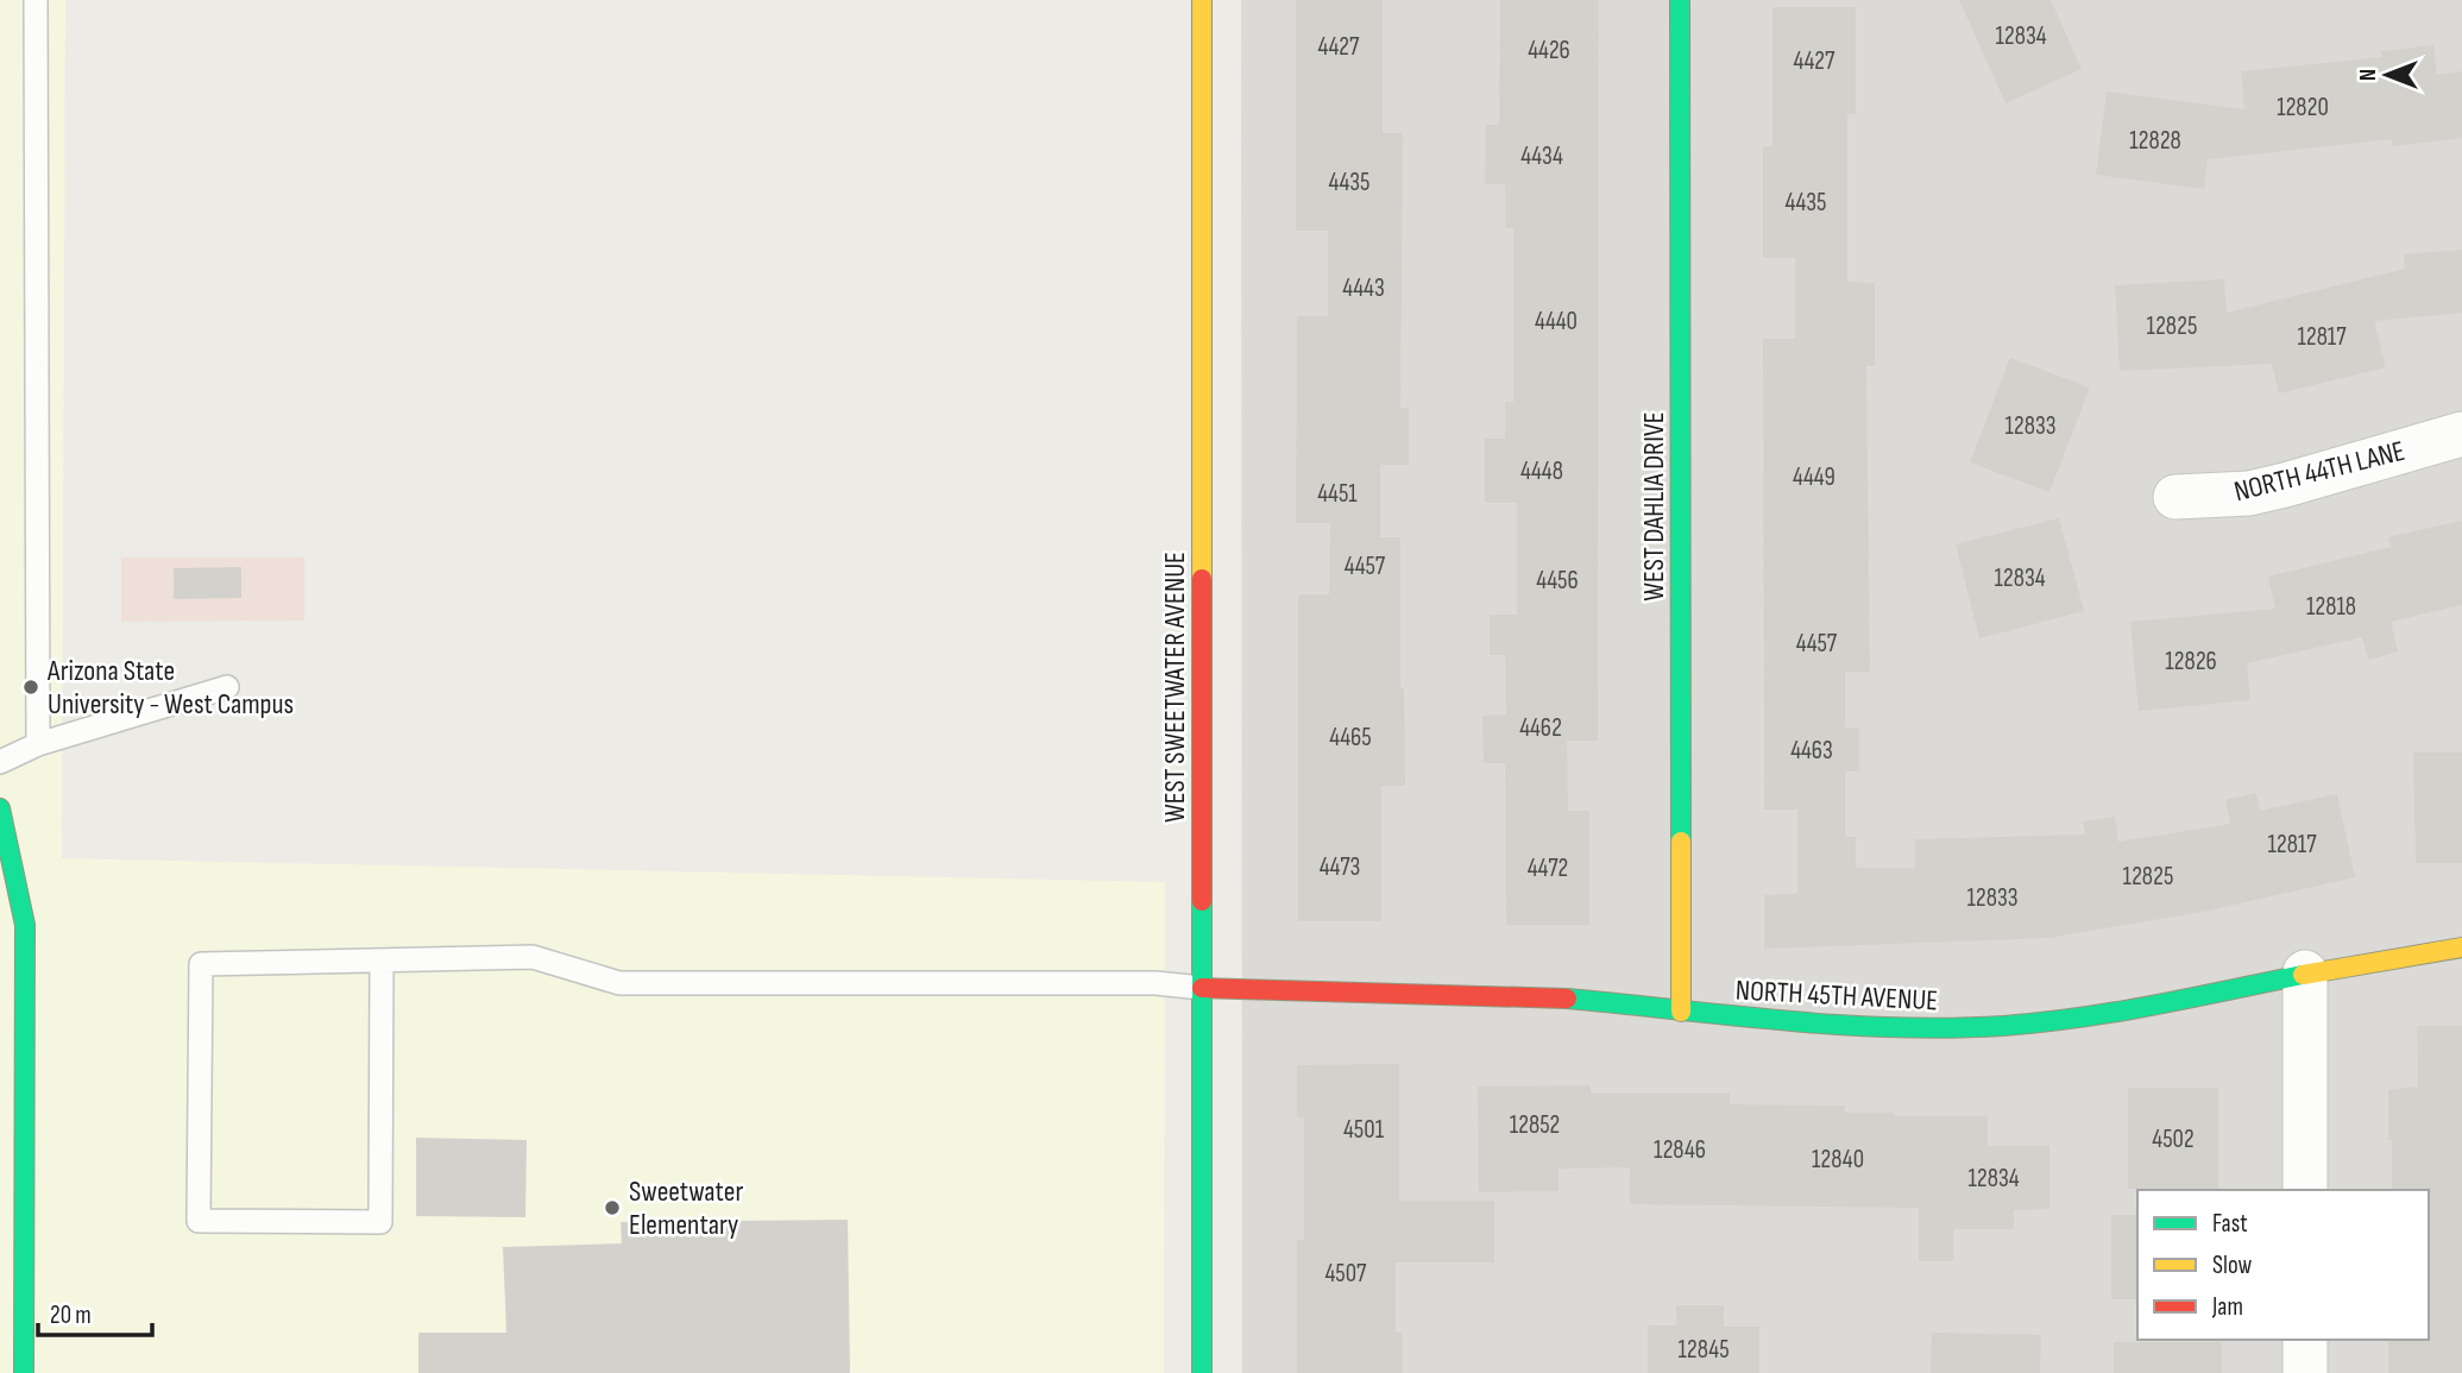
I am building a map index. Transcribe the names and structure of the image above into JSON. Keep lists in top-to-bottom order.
{
  "streets": {
    "street": [
      "NORTH 44TH LANE",
      "WEST DAHLIA DRIVE",
      "WEST SWEETWATER AVENUE",
      "NORTH 45TH AVENUE"
    ]
  },
  "crossings": [
    ["WEST DAHLIA DRIVE", "NORTH 45TH AVENUE"],
    ["WEST SWEETWATER AVENUE", "NORTH 45TH AVENUE"]
  ],
  "places": ["Arizona State University - West Campus", "Sweetwater Elementary"],
  "house_numbers": [
    "12834",
    "4427",
    "4426",
    "4427",
    "12820",
    "12828",
    "4434",
    "4435",
    "4435",
    "4443",
    "4440",
    "12825",
    "12817",
    "12833",
    "4448",
    "4449",
    "4451",
    "4457",
    "12834",
    "4456",
    "12818",
    "4457",
    "12826",
    "4462",
    "4465",
    "4463",
    "12817",
    "4473",
    "4472",
    "12825",
    "12833",
    "12852",
    "4501",
    "4502",
    "12846",
    "12840",
    "12834",
    "4507",
    "12845"
  ],
  "legend": ["Fast", "Slow", "Jam"],
  "scale_bar": "20 m",
  "north": "left"
}
